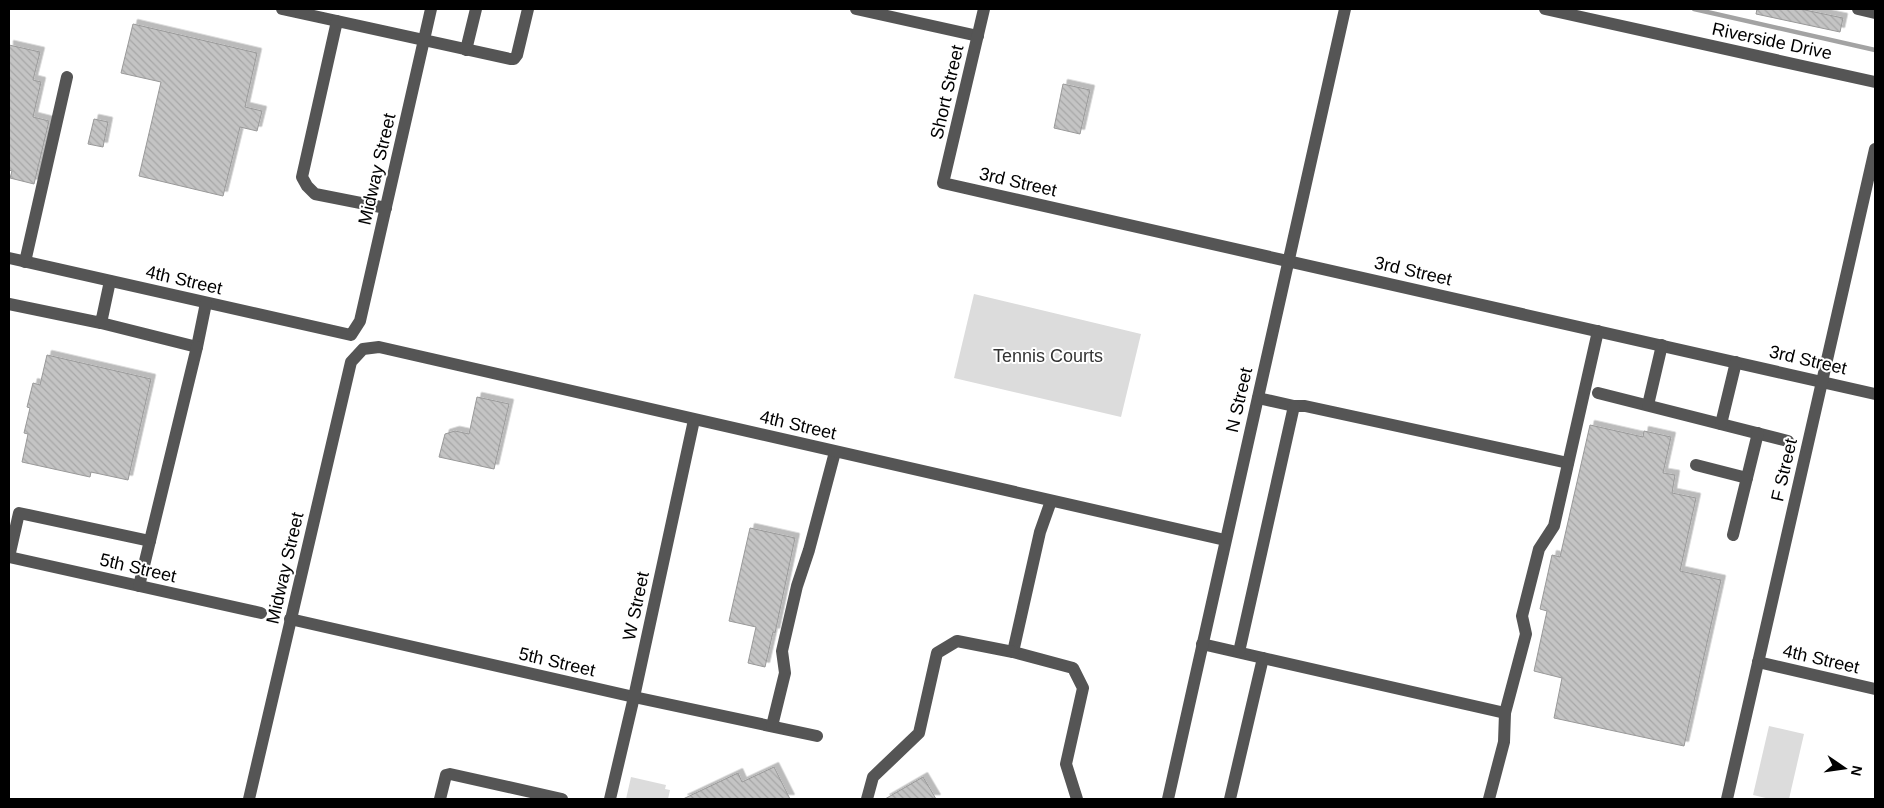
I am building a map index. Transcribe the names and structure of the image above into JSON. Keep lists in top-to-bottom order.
{
  "streets": {
    "street": [
      "Riverside Drive",
      "Short Street",
      "Midway Street",
      "3rd Street",
      "4th Street",
      "N Street",
      "F Street",
      "5th Street",
      "W Street"
    ]
  },
  "crossings": [
    ["Short Street", "3rd Street"],
    ["Midway Street", "4th Street"],
    ["Midway Street", "5th Street"],
    ["3rd Street", "N Street"],
    ["3rd Street", "F Street"],
    ["4th Street", "N Street"],
    ["4th Street", "F Street"],
    ["4th Street", "W Street"],
    ["5th Street", "W Street"]
  ],
  "parks": ["Tennis Courts"],
  "north": "right"
}
